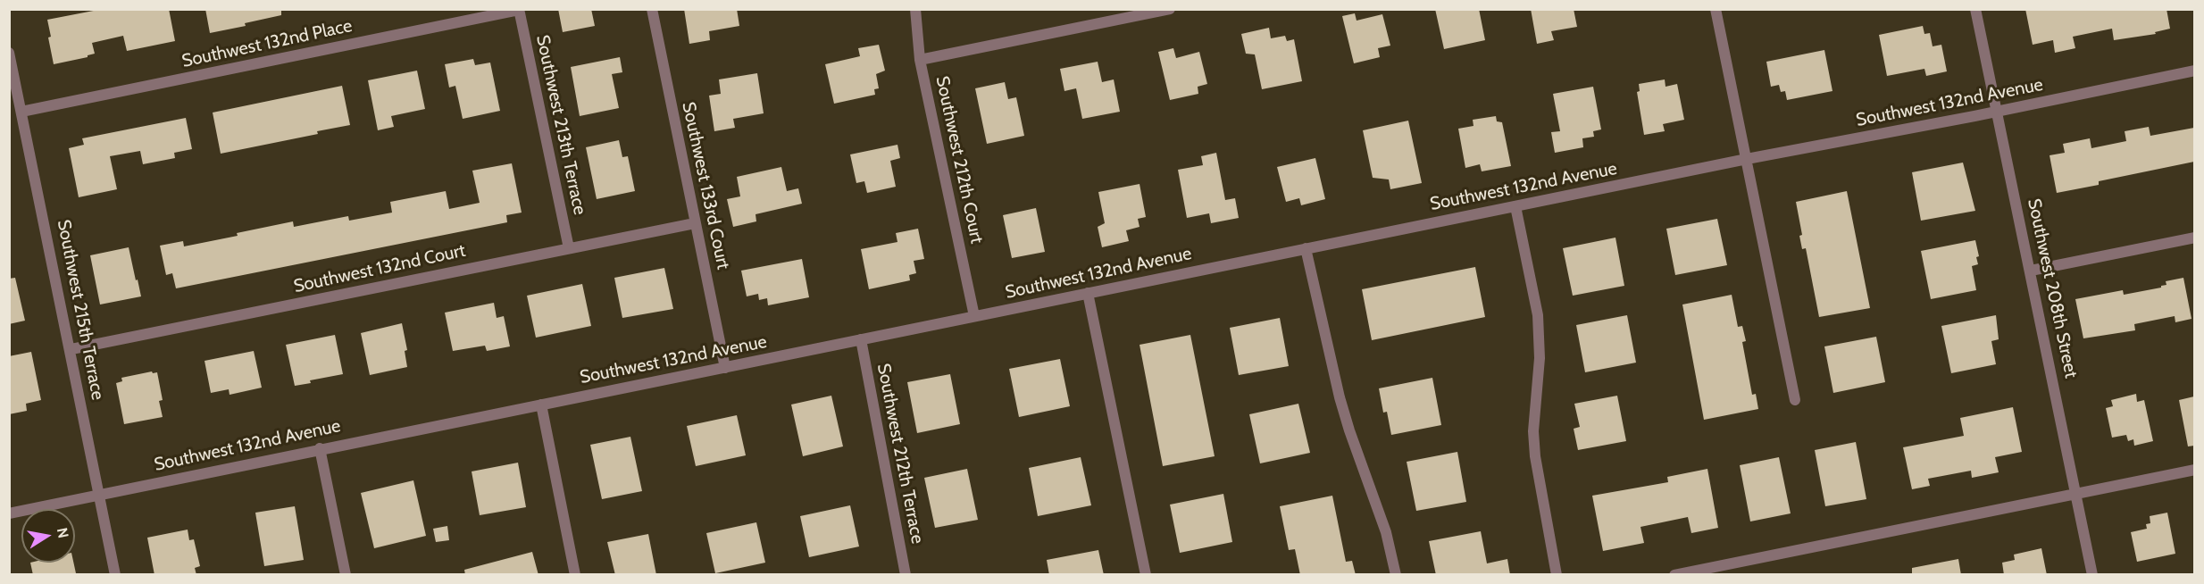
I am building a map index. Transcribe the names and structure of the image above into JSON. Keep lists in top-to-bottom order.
{
  "streets": {
    "street": [
      "Southwest 132nd Place",
      "Southwest 132nd Avenue",
      "Southwest 213th Terrace",
      "Southwest 212th Court",
      "Southwest 133rd Court",
      "Southwest 132nd Court",
      "Southwest 208th Street",
      "Southwest 215th Terrace",
      "Southwest 212th Terrace"
    ]
  },
  "crossings": [
    ["Southwest 132nd Place", "Southwest 213th Terrace"],
    ["Southwest 132nd Place", "Southwest 215th Terrace"],
    ["Southwest 132nd Avenue", "Southwest 212th Court"],
    ["Southwest 132nd Avenue", "Southwest 133rd Court"],
    ["Southwest 132nd Avenue", "Southwest 208th Street"],
    ["Southwest 132nd Avenue", "Southwest 215th Terrace"],
    ["Southwest 132nd Avenue", "Southwest 212th Terrace"],
    ["Southwest 213th Terrace", "Southwest 132nd Court"],
    ["Southwest 133rd Court", "Southwest 132nd Court"],
    ["Southwest 132nd Court", "Southwest 215th Terrace"]
  ],
  "north": "right"
}
